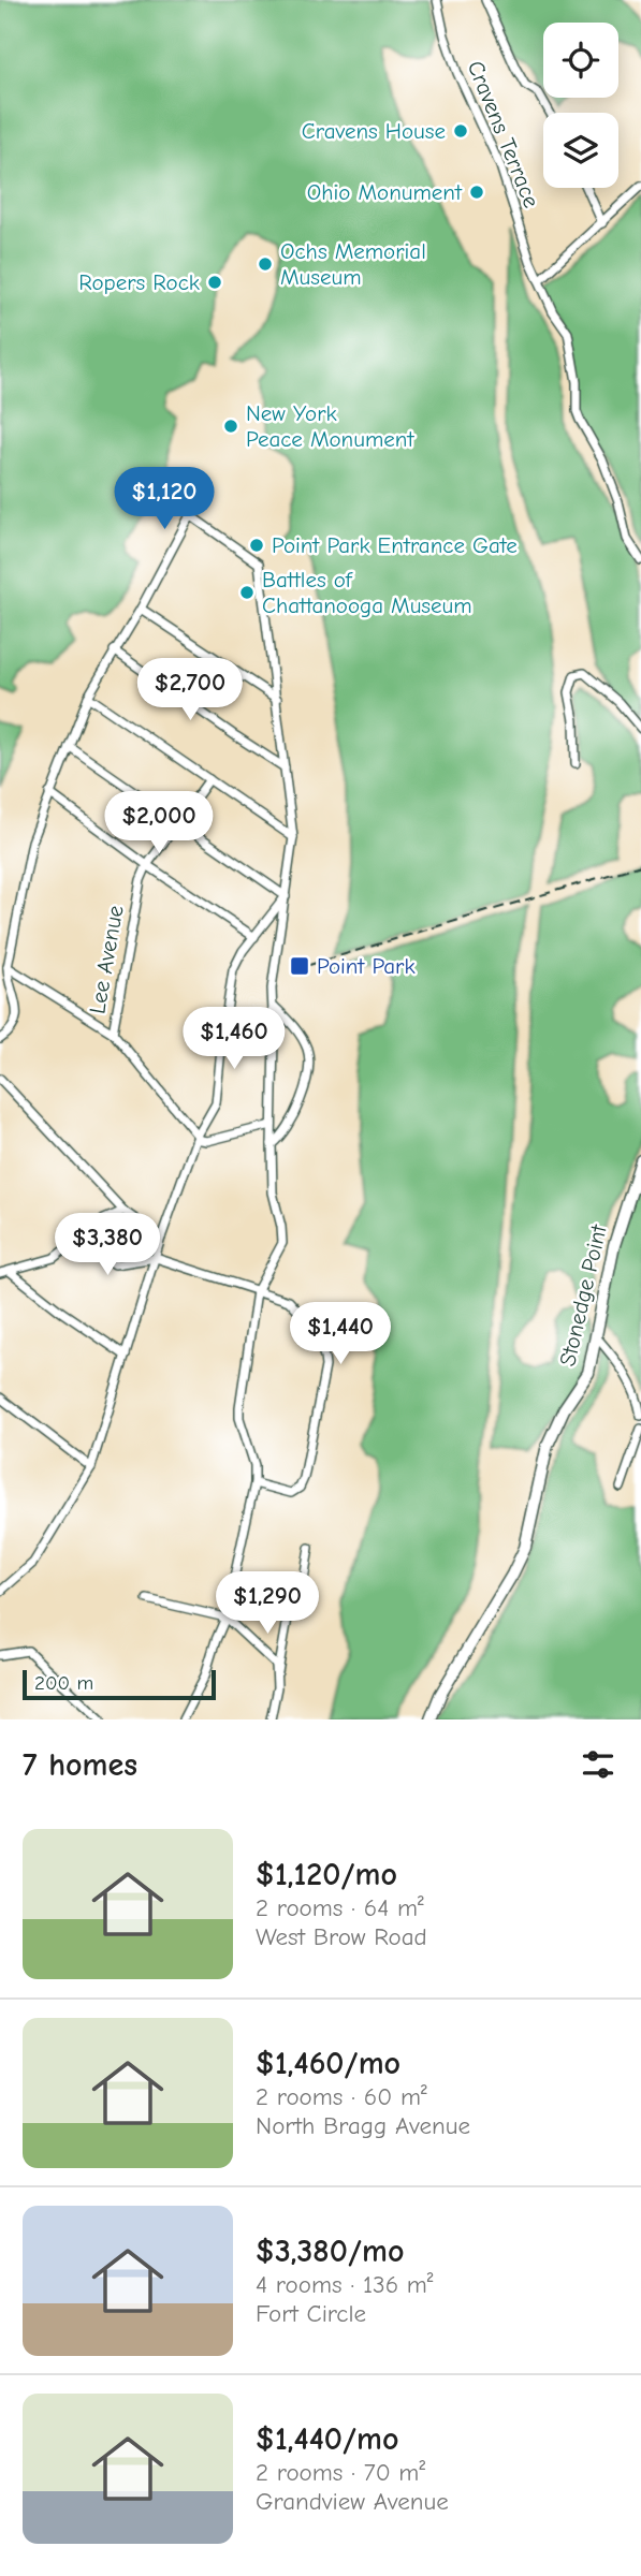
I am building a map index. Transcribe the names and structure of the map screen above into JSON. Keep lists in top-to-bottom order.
{
  "streets": {
    "main road": ["Stonedge Point"],
    "street": ["Cravens Terrace", "Lee Avenue"]
  },
  "places": {
    "other": [
      "Cravens House",
      "Ohio Monument",
      "Ochs Memorial Museum",
      "Ropers Rock",
      "New York Peace Monument",
      "Point Park Entrance Gate",
      "Battles of Chattanooga Museum"
    ],
    "transit": ["Point Park"]
  },
  "scale_bar": "200 m",
  "page": {
    "price": [
      "$1,120",
      "$2,700",
      "$2,000",
      "$1,460",
      "$3,380",
      "$1,440",
      "$1,290"
    ],
    "scale": "200 m",
    "heading": "7 homes",
    "list": [
      {
        "name": "$1,120/mo",
        "note": "2 rooms · 64 m² · West Brow Road"
      },
      {
        "name": "$1,460/mo",
        "note": "2 rooms · 60 m² · North Bragg Avenue"
      },
      {
        "name": "$3,380/mo",
        "note": "4 rooms · 136 m² · Fort Circle"
      },
      {
        "name": "$1,440/mo",
        "note": "2 rooms · 70 m² · Grandview Avenue"
      }
    ]
  }
}
